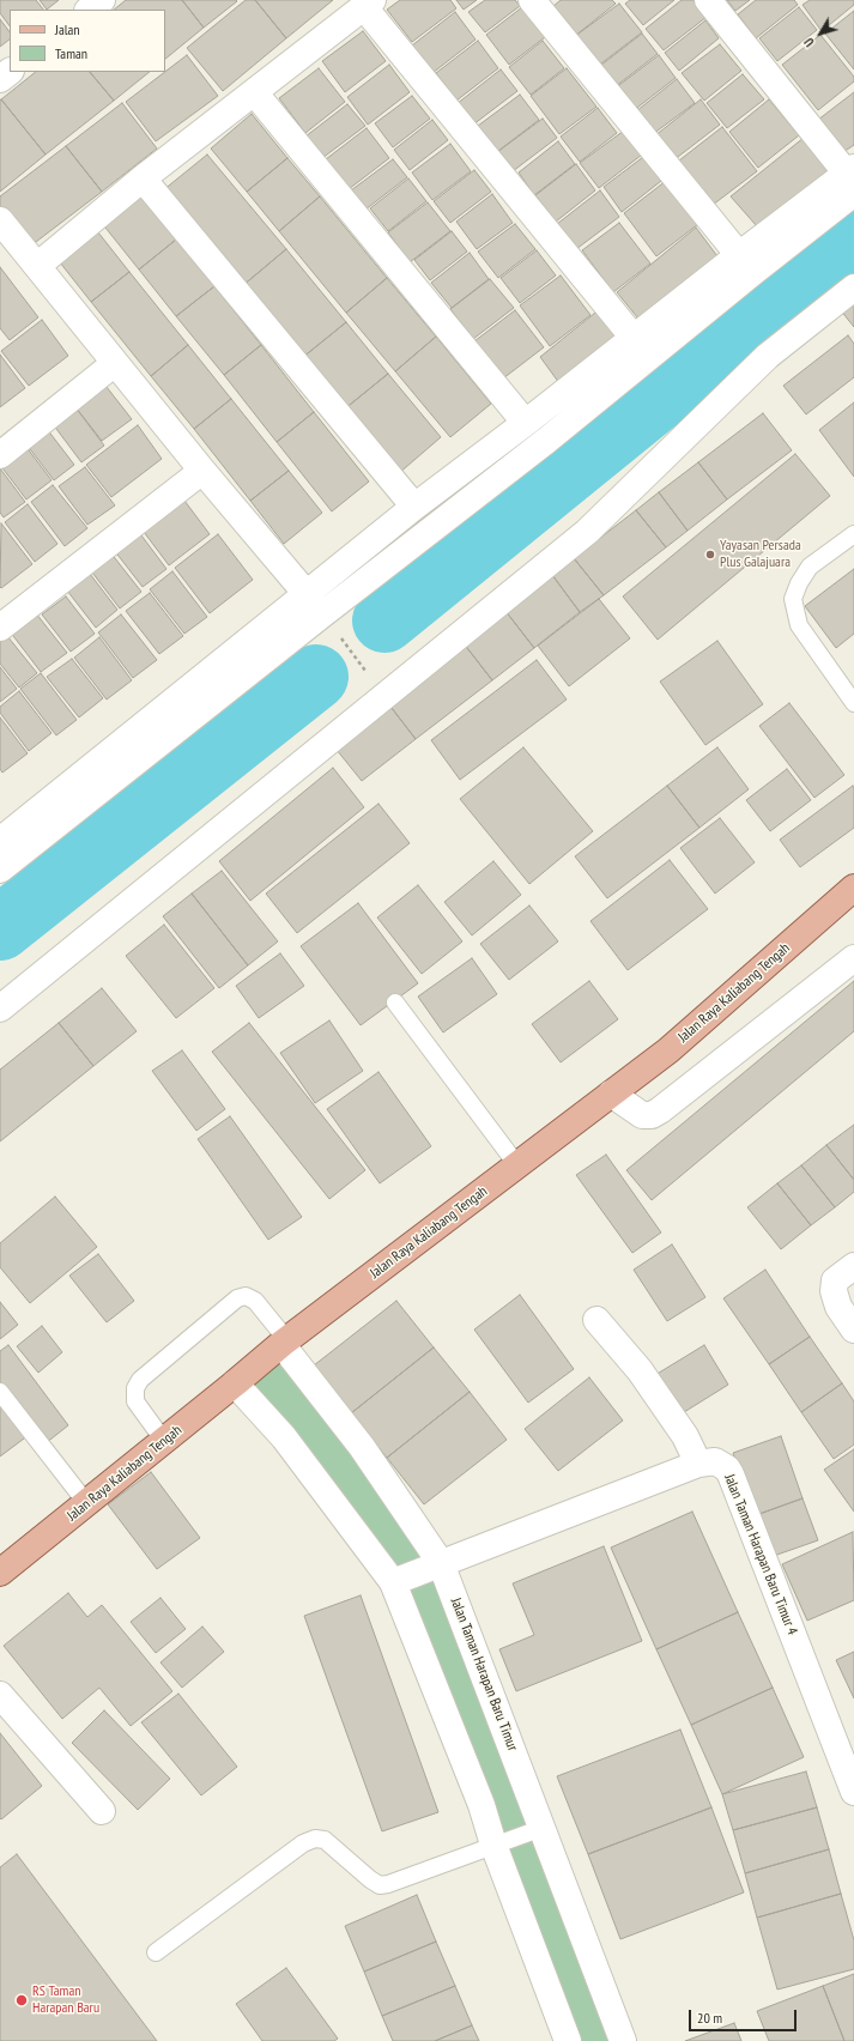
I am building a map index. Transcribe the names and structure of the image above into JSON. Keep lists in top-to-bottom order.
{
  "streets": {
    "main road": ["Jalan Raya Kaliabang Tengah"],
    "street": ["Jalan Taman Harapan Baru Timur 4", "Jalan Taman Harapan Baru Timur"]
  },
  "crossings": [
    ["Jalan Raya Kaliabang Tengah", "Jalan Taman Harapan Baru Timur"],
    ["Jalan Taman Harapan Baru Timur 4", "Jalan Taman Harapan Baru Timur"]
  ],
  "places": ["Yayasan Persada Plus Galajuara", "RS Taman Harapan Baru"],
  "legend": ["Jalan", "Taman"],
  "scale_bar": "20 m",
  "north": "bottom left"
}
